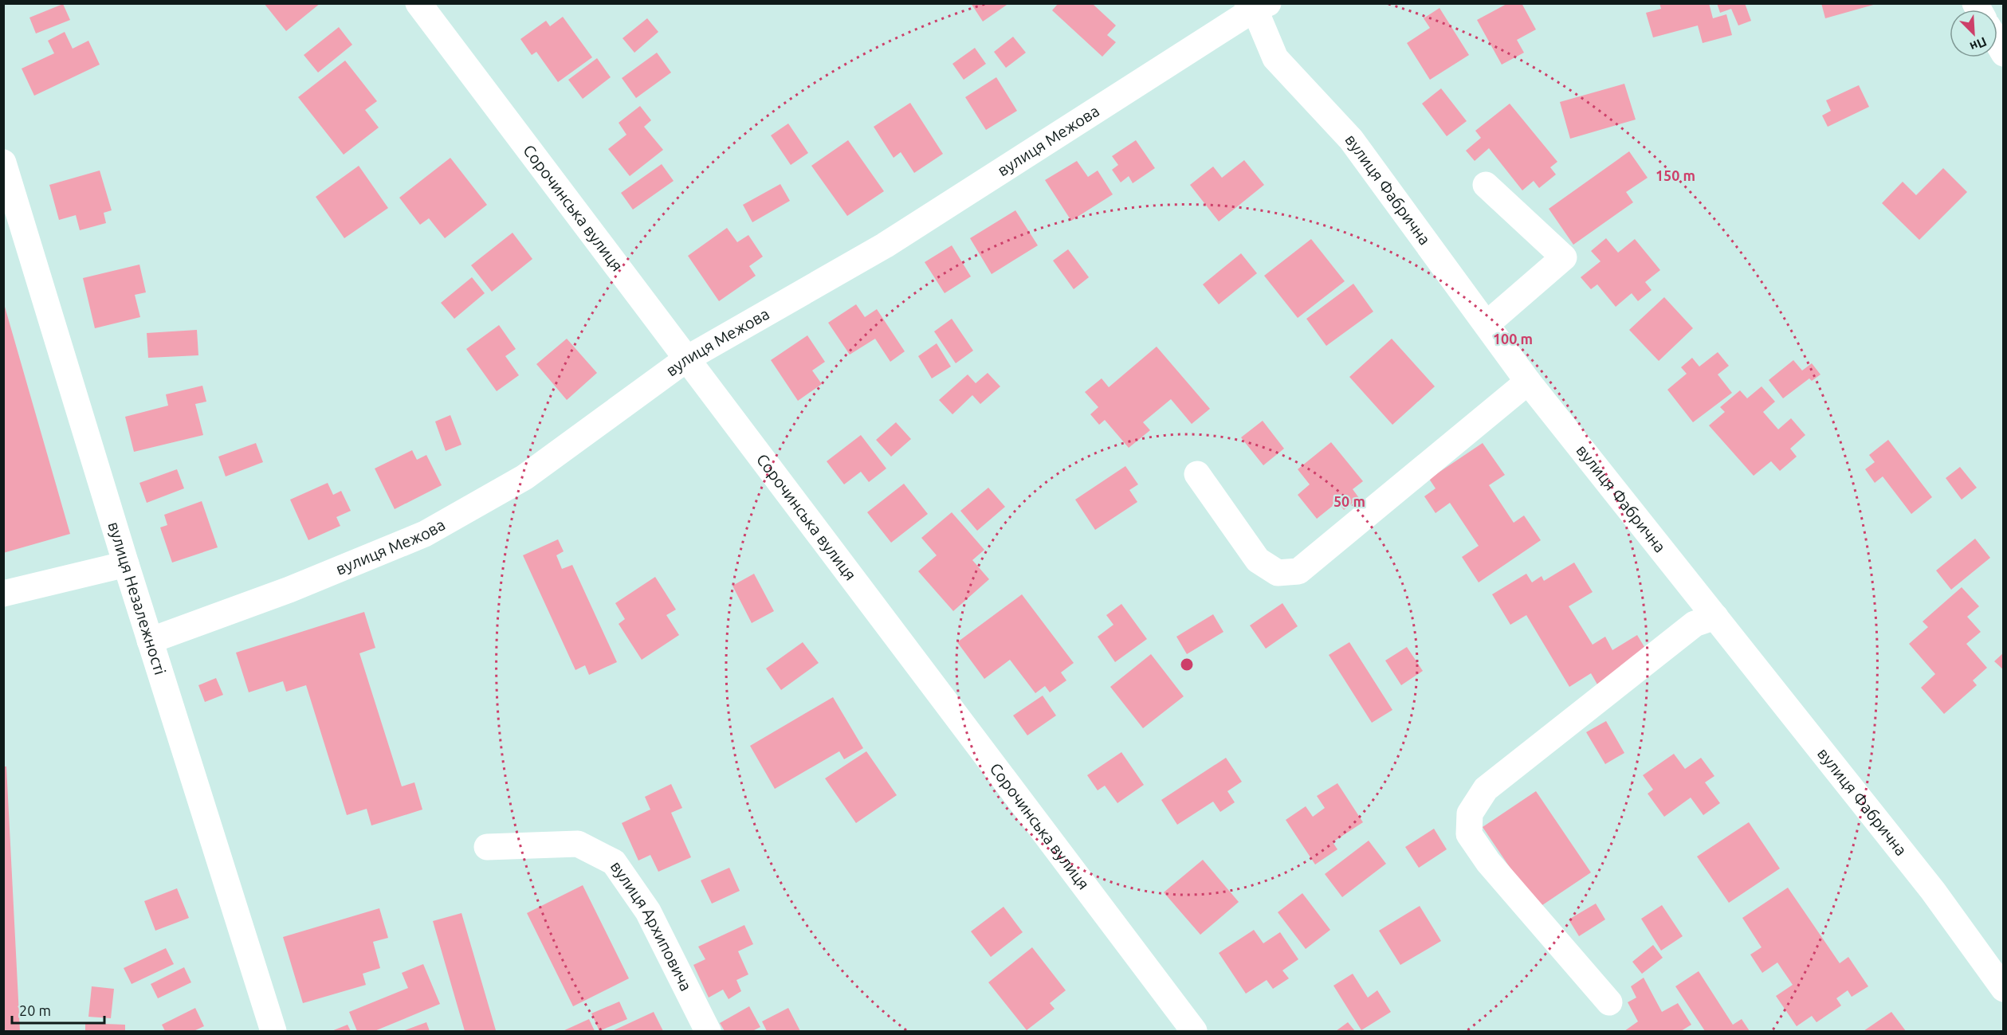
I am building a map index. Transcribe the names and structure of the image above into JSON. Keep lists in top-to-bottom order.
{
  "streets": {
    "street": [
      "вулиця Межова",
      "вулиця Фабрична",
      "Сорочинська вулиця",
      "вулиця Незалежності",
      "вулиця Архиповича"
    ]
  },
  "crossings": [
    ["вулиця Межова", "вулиця Фабрична"],
    ["вулиця Межова", "Сорочинська вулиця"],
    ["вулиця Межова", "вулиця Незалежності"]
  ],
  "scale_bar": "20 m",
  "north": "bottom right",
  "rings": ["150 m", "100 m", "50 m"]
}
